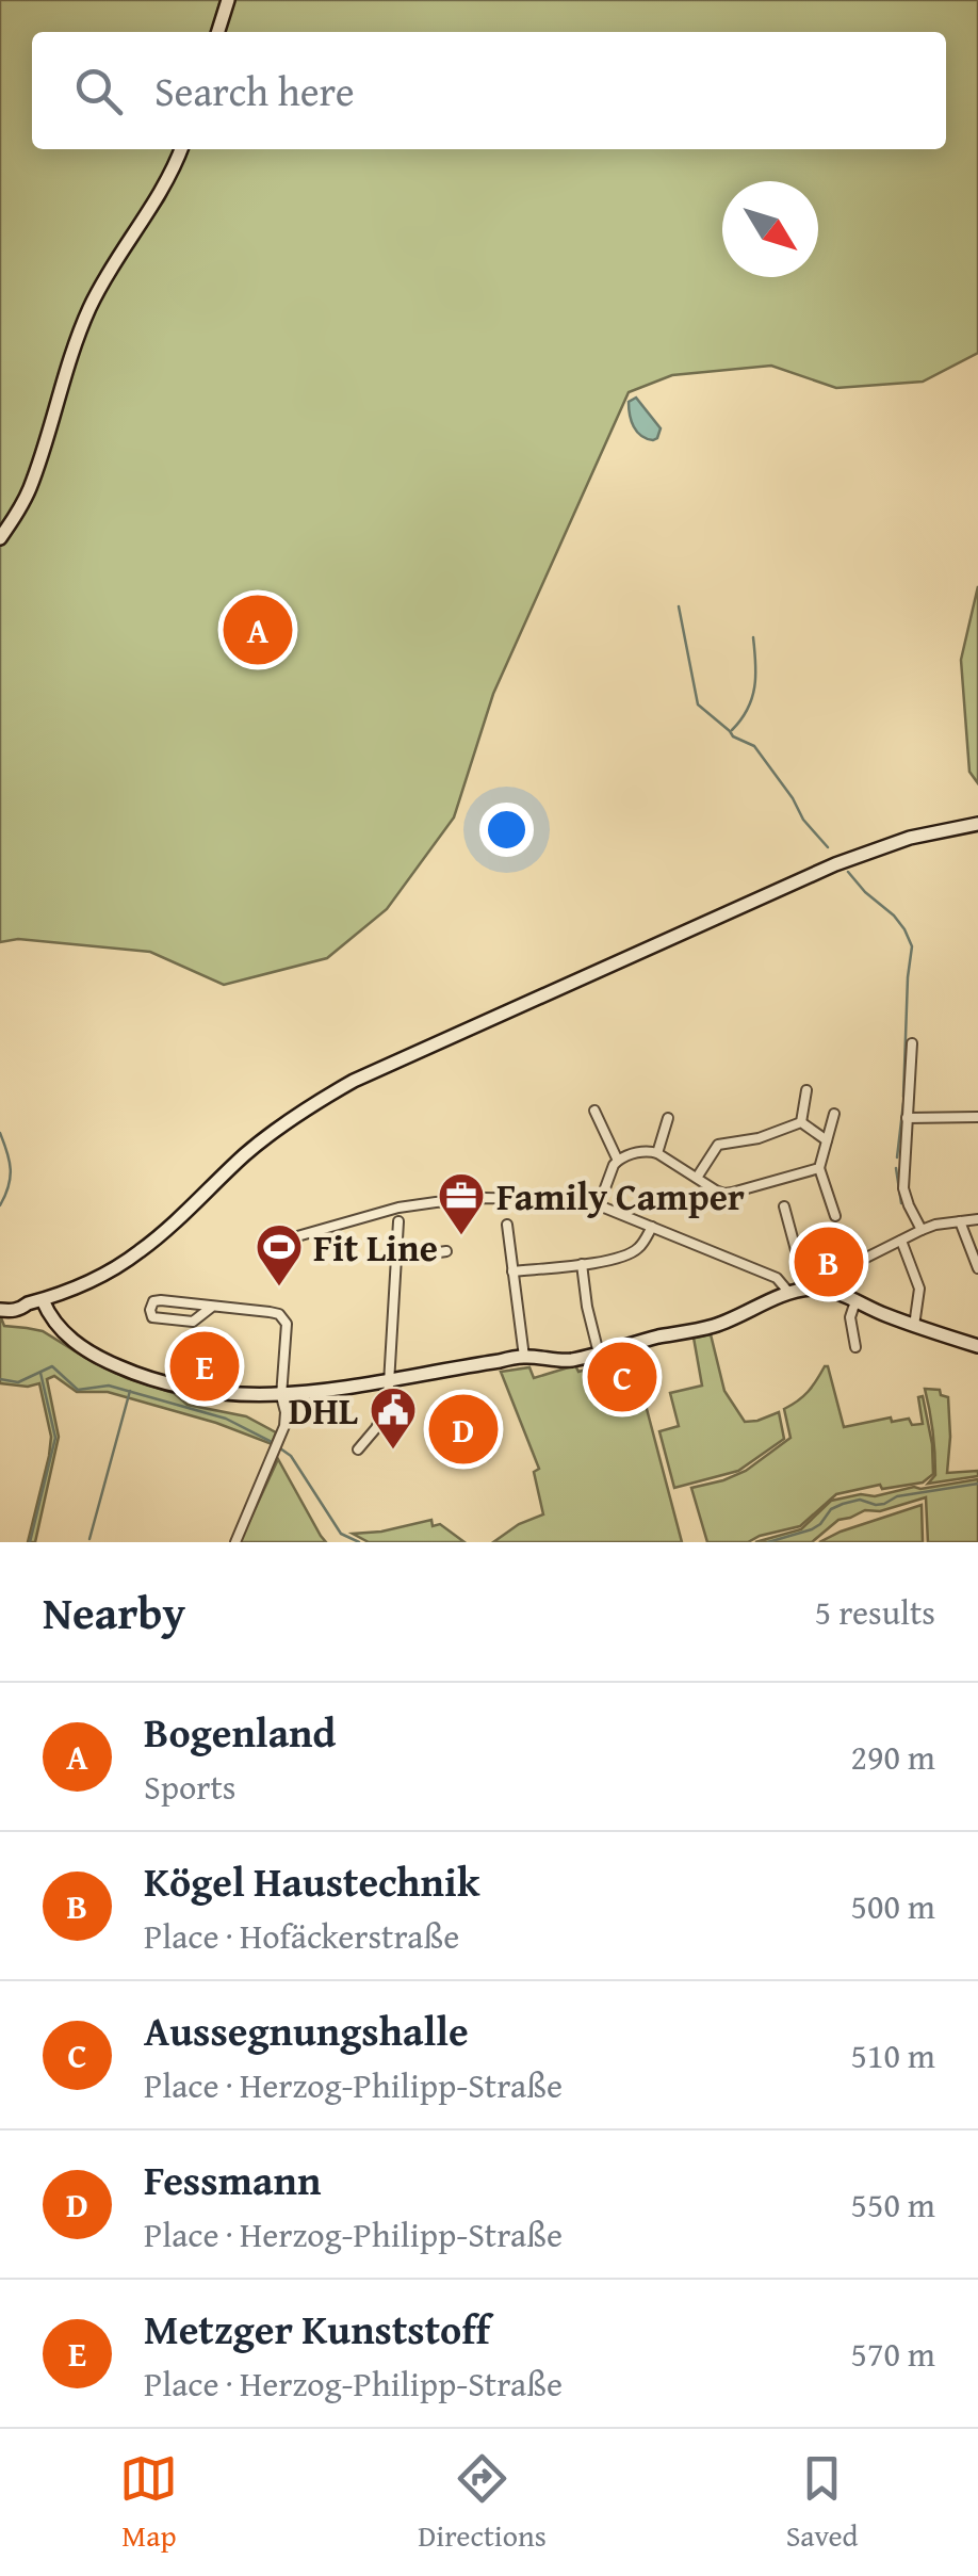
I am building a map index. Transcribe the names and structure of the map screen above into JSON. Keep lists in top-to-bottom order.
{
  "places": {
    "office": ["Family Camper"],
    "sports": ["Fit Line"],
    "public building": ["DHL"]
  },
  "north": "bottom right",
  "page": {
    "search": "Search here",
    "pins": [
      "A",
      "B",
      "E",
      "C",
      "D"
    ],
    "heading": ["Nearby", "5 results"],
    "list": [
      {
        "mark": "A",
        "name": "Bogenland",
        "note": "Sports",
        "value": "290 m"
      },
      {
        "mark": "B",
        "name": "Kögel Haustechnik",
        "note": "Place · Hofäckerstraße",
        "value": "500 m"
      },
      {
        "mark": "C",
        "name": "Aussegnungshalle",
        "note": "Place · Herzog-Philipp-Straße",
        "value": "510 m"
      },
      {
        "mark": "D",
        "name": "Fessmann",
        "note": "Place · Herzog-Philipp-Straße",
        "value": "550 m"
      },
      {
        "mark": "E",
        "name": "Metzger Kunststoff",
        "note": "Place · Herzog-Philipp-Straße",
        "value": "570 m"
      }
    ],
    "nav": ["Map", "Directions", "Saved"]
  }
}
